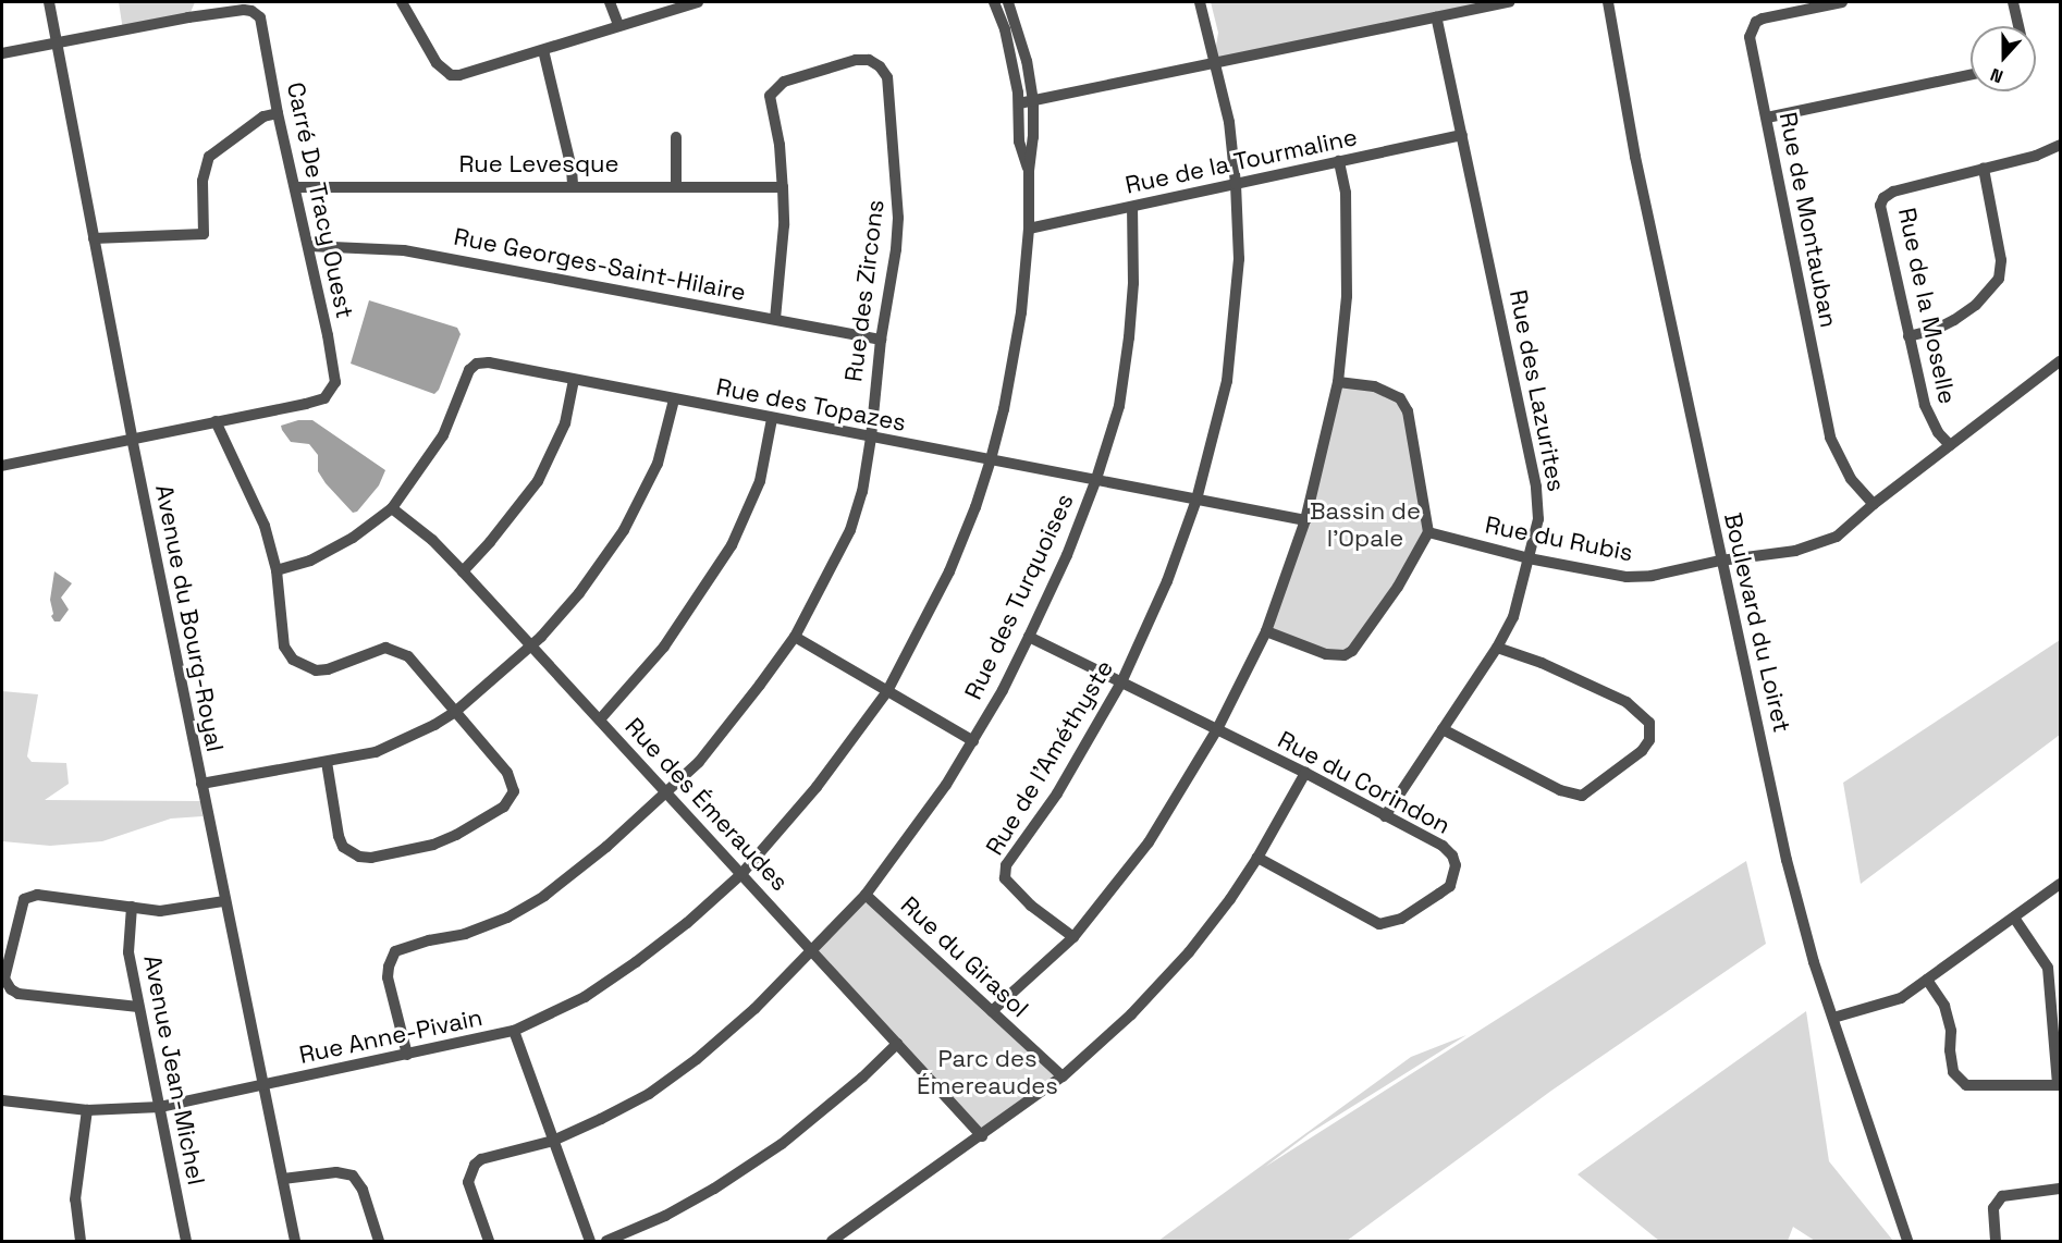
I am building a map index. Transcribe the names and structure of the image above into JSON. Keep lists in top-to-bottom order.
{
  "streets": {
    "street": [
      "Rue de la Tourmaline",
      "Rue Levesque",
      "Carré De Tracy Ouest",
      "Rue de Montauban",
      "Rue Georges-Saint-Hilaire",
      "Rue des Zircons",
      "Rue de la Moselle",
      "Rue des Lazurites",
      "Rue des Topazes",
      "Rue du Rubis",
      "Rue des Turquoises",
      "Avenue du Bourg-Royal",
      "Boulevard du Loiret",
      "Rue de l'Améthyste",
      "Rue du Corindon",
      "Rue des Émeraudes",
      "Rue du Girasol",
      "Rue Anne-Pivain",
      "Avenue Jean-Michel"
    ]
  },
  "crossings": [
    ["Rue de la Tourmaline", "Rue des Lazurites"],
    ["Rue de la Tourmaline", "Rue des Turquoises"],
    ["Rue de la Tourmaline", "Rue de l'Améthyste"],
    ["Rue de la Tourmaline", "Rue Anne-Pivain"],
    ["Rue Levesque", "Carré De Tracy Ouest"],
    ["Rue Levesque", "Rue des Zircons"],
    ["Carré De Tracy Ouest", "Rue Georges-Saint-Hilaire"],
    ["Carré De Tracy Ouest", "Avenue du Bourg-Royal"],
    ["Rue de Montauban", "Rue du Rubis"],
    ["Rue Georges-Saint-Hilaire", "Rue des Zircons"],
    ["Rue des Zircons", "Rue des Topazes"],
    ["Rue des Zircons", "Rue des Émeraudes"],
    ["Rue des Zircons", "Rue Anne-Pivain"],
    ["Rue de la Moselle", "Rue du Rubis"],
    ["Rue des Lazurites", "Rue du Rubis"],
    ["Rue des Lazurites", "Rue du Corindon"],
    ["Rue des Topazes", "Rue des Turquoises"],
    ["Rue des Topazes", "Rue de l'Améthyste"],
    ["Rue des Topazes", "Rue des Émeraudes"],
    ["Rue des Topazes", "Rue Anne-Pivain"],
    ["Rue du Rubis", "Boulevard du Loiret"],
    ["Rue des Turquoises", "Rue du Corindon"],
    ["Rue des Turquoises", "Rue des Émeraudes"],
    ["Rue des Turquoises", "Rue du Girasol"],
    ["Avenue du Bourg-Royal", "Rue Anne-Pivain"],
    ["Rue de l'Améthyste", "Rue du Corindon"],
    ["Rue des Émeraudes", "Rue Anne-Pivain"],
    ["Rue Anne-Pivain", "Avenue Jean-Michel"]
  ],
  "parks": ["Bassin de l'Opale", "Parc des Émereaudes"],
  "north": "bottom"
}
